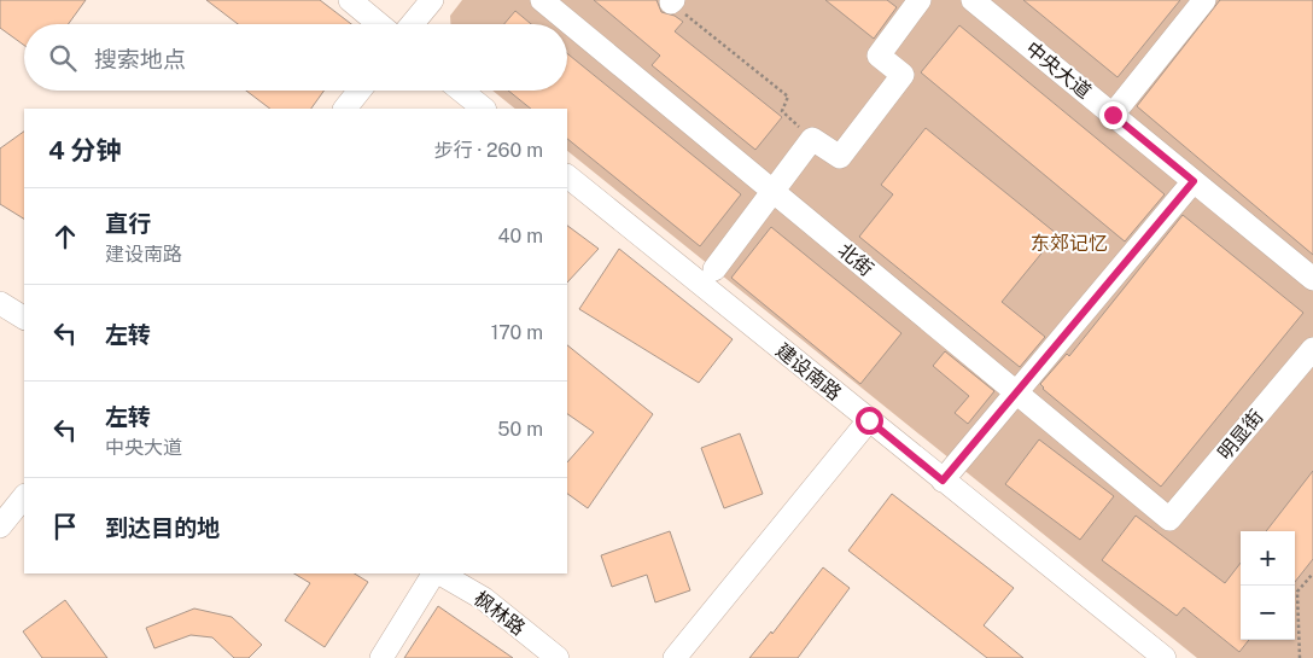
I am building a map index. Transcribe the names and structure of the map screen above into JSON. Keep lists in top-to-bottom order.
{
  "streets": {
    "street": [
      "中央大道",
      "北街",
      "建设南路",
      "明显街",
      "枫林路"
    ]
  },
  "crossings": [
    ["北街", "明显街"]
  ],
  "parks": ["东郊记忆"],
  "page": {
    "search": "搜索地点",
    "heading": ["4 分钟", "步行 · 260 m"],
    "list": [
      ["直行", "建设南路", "40 m"],
      ["左转", "170 m"],
      ["左转", "中央大道", "50 m"],
      "到达目的地"
    ],
    "map_buttons": ["+", "−"]
  }
}
